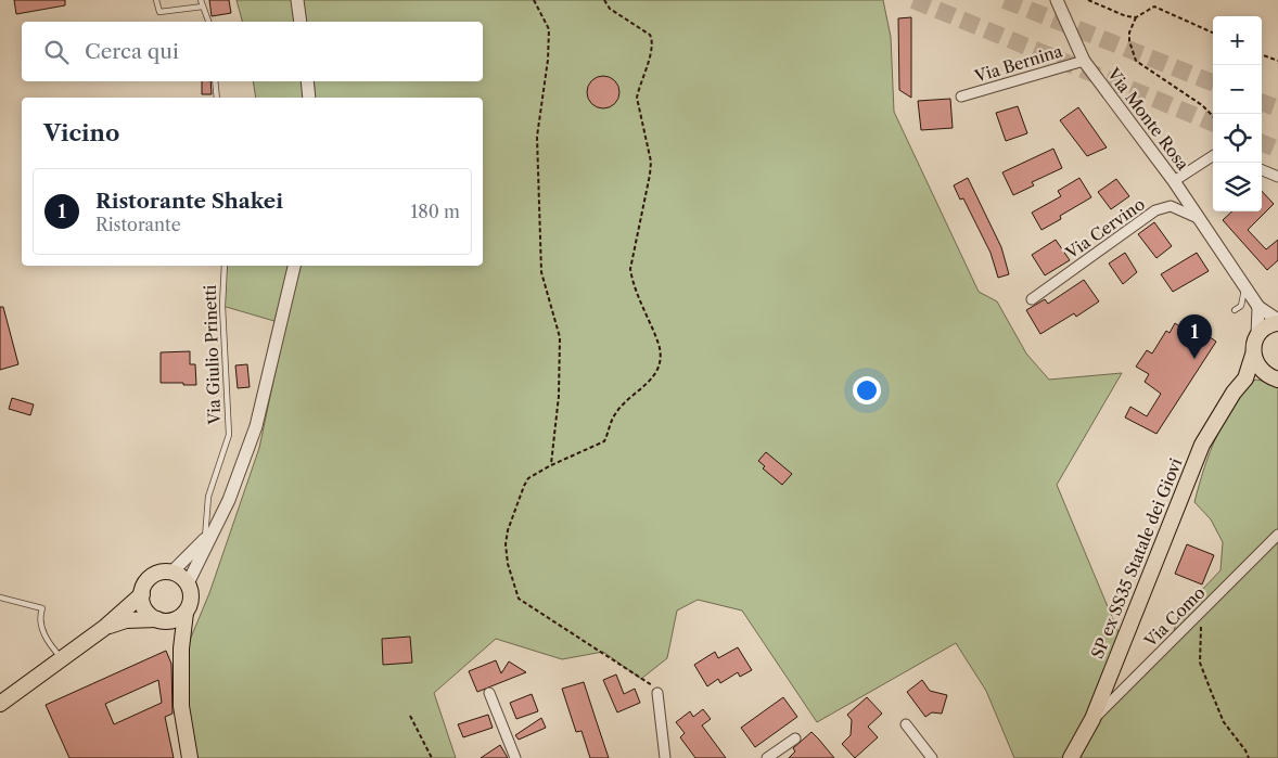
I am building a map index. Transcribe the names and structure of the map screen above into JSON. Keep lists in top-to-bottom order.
{
  "streets": {
    "main road": ["SP ex SS35 Statale dei Giovi"],
    "street": [
      "Via Bernina",
      "Via Monte Rosa",
      "Via Cervino",
      "Via Como"
    ],
    "lane": ["Via Giulio Prinetti"]
  },
  "crossings": [
    ["Via Bernina", "Via Monte Rosa"],
    ["Via Monte Rosa", "Via Cervino"],
    ["SP ex SS35 Statale dei Giovi", "Via Como"]
  ],
  "page": {
    "map_buttons": ["+", "−"],
    "search": "Cerca qui",
    "heading": "Vicino",
    "list": [
      {
        "mark": "1",
        "name": "Ristorante Shakei",
        "note": "Ristorante",
        "value": "180 m"
      }
    ],
    "pins": "1"
  }
}
